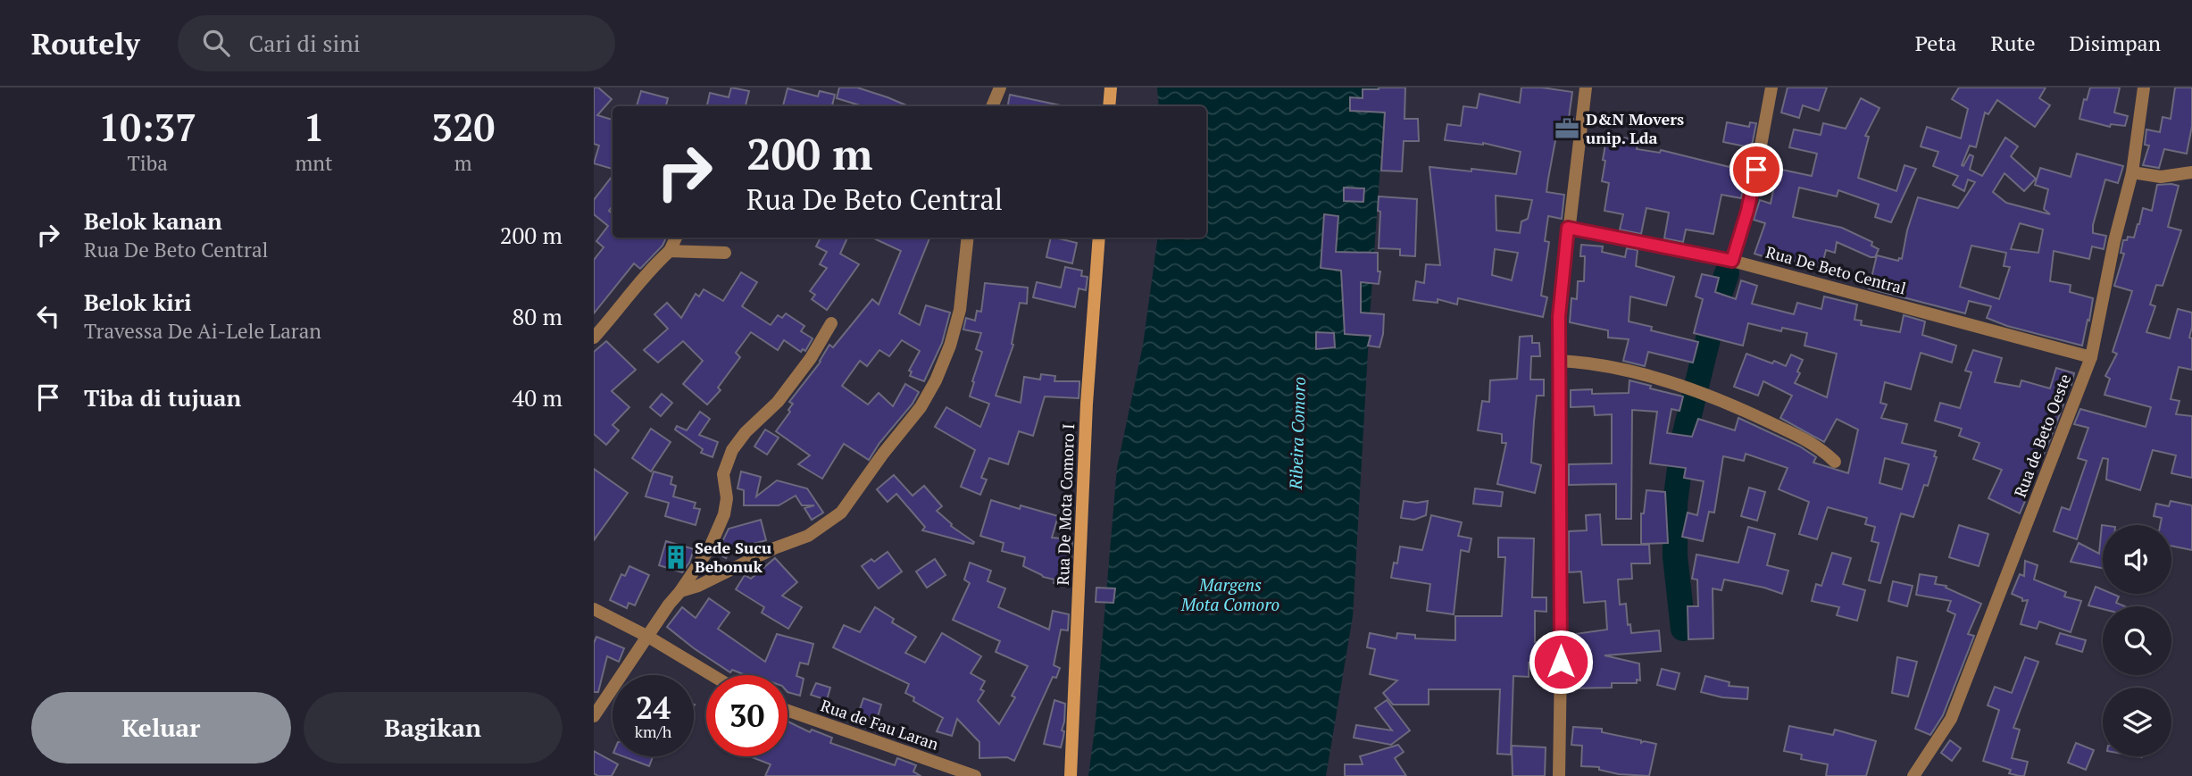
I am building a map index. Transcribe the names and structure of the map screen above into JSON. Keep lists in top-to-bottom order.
{
  "streets": {
    "street": [
      "Rua De Beto Central",
      "Rua de Beto Oeste",
      "Rua De Mota Comoro I",
      "Rua de Fau Laran"
    ]
  },
  "crossings": [
    ["Rua De Beto Central", "Rua de Beto Oeste"]
  ],
  "water": ["Ribeira Comoro", "Margens Mota Comoro"],
  "places": {
    "office": ["D&N Movers unip. Lda"],
    "building": ["Sede Sucu Bebonuk"]
  },
  "page": {
    "header": "Routely",
    "search": "Cari di sini",
    "nav": ["Peta", "Rute", "Disimpan"],
    "eta": [
      "10:37",
      "Tiba",
      "1",
      "mnt",
      "320",
      "m"
    ],
    "turn": ["200 m", "Rua De Beto Central"],
    "list": [
      {
        "name": "Belok kanan",
        "note": "Rua De Beto Central",
        "value": "200 m"
      },
      {
        "name": "Belok kiri",
        "note": "Travessa De Ai-Lele Laran",
        "value": "80 m"
      },
      {
        "name": "Tiba di tujuan",
        "value": "40 m"
      }
    ],
    "speed": "24 km/h",
    "limit": "30",
    "buttons": ["Keluar", "Bagikan"]
  }
}
